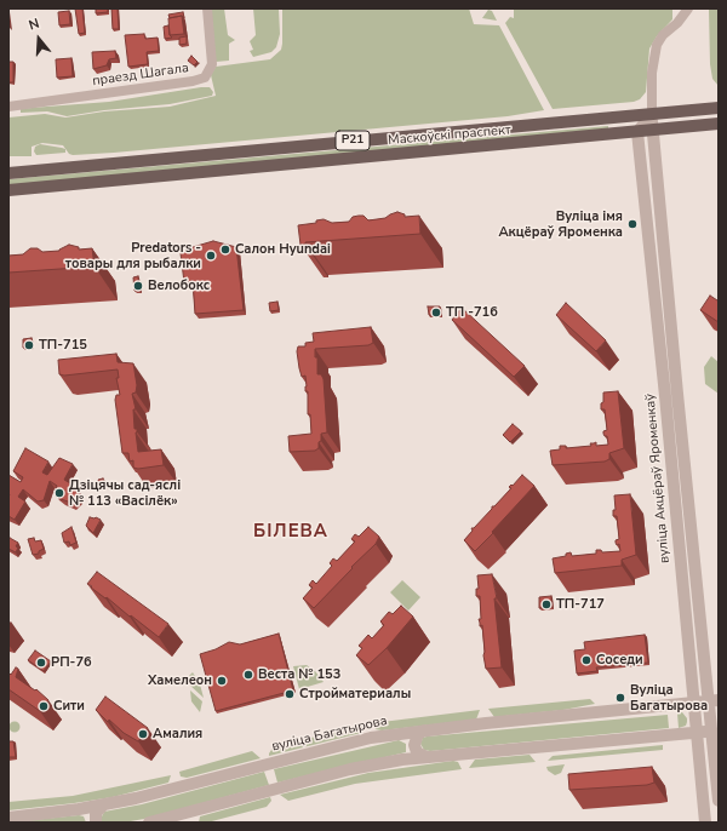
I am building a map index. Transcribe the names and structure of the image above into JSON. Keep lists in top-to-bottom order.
{
  "streets": {
    "main road": ["Маскоўскі праспект", "Р21"],
    "street": ["праезд Шагала", "вуліца Акцёраў Яроменкаў", "вуліца Багатырова"]
  },
  "crossings": [
    ["Маскоўскі праспект", "вуліца Акцёраў Яроменкаў"],
    ["вуліца Акцёраў Яроменкаў", "вуліца Багатырова"]
  ],
  "districts": ["БІЛЕВА"],
  "places": [
    "Вуліца імя Акцёраў Яроменка",
    "Салон Hyundai",
    "Predators - товары для рыбалки",
    "Велобокс",
    "ТП -716",
    "ТП-715",
    "Дзіцячы сад-яслі № 113 «Васілёк»",
    "ТП-717",
    "Соседи",
    "РП-76",
    "Веста № 153",
    "Хамелеон",
    "Стройматериалы",
    "Вуліца Багатырова",
    "Сити",
    "Амалия"
  ],
  "north": "top"
}
